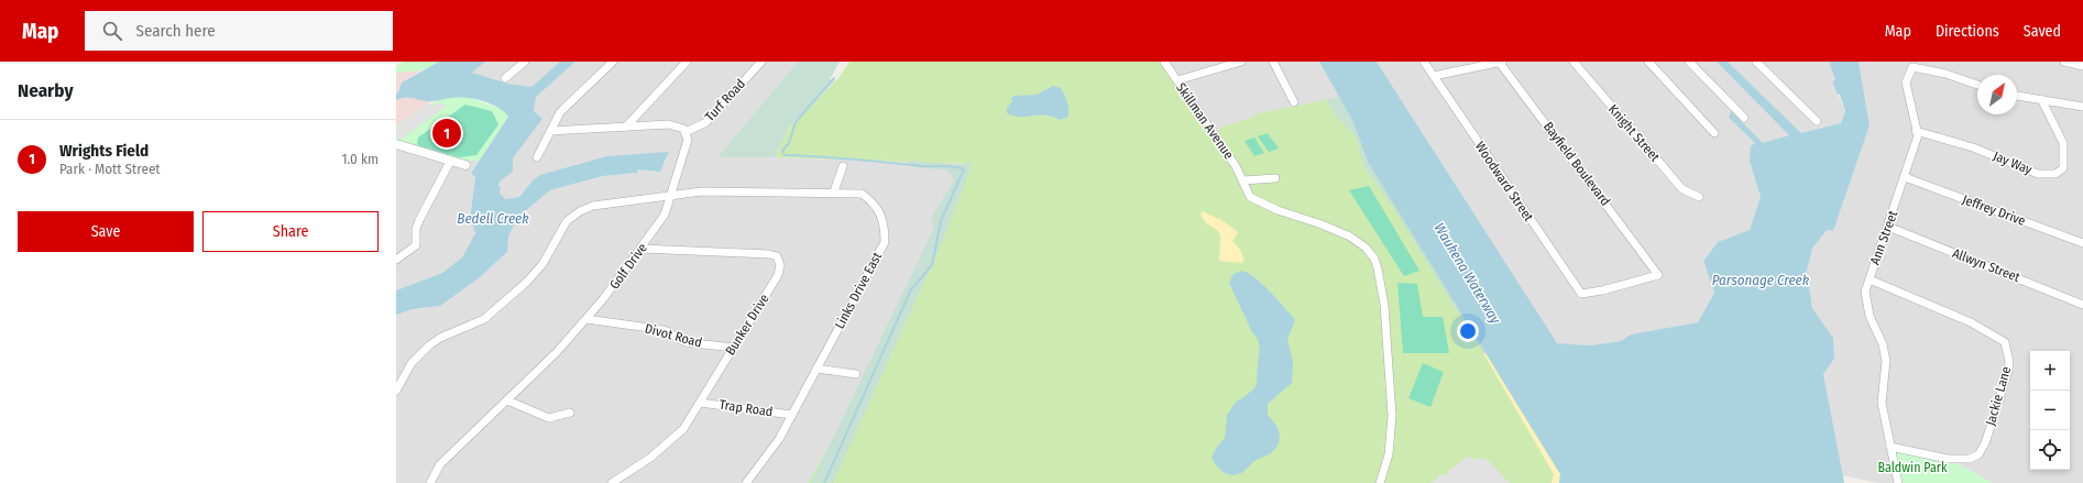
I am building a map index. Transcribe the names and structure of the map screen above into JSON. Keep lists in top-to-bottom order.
{
  "streets": {
    "street": [
      "Turf Road",
      "Skillman Avenue",
      "Knight Street",
      "Jay Way",
      "Bayfield Boulevard",
      "Woodward Street",
      "Jeffrey Drive",
      "Ann Street",
      "Allwyn Street",
      "Golf Drive",
      "Links Drive East",
      "Bunker Drive",
      "Divot Road",
      "Jackie Lane",
      "Trap Road"
    ]
  },
  "crossings": [
    ["Turf Road", "Golf Drive"],
    ["Jay Way", "Ann Street"],
    ["Bayfield Boulevard", "Woodward Street"],
    ["Jeffrey Drive", "Ann Street"],
    ["Ann Street", "Allwyn Street"],
    ["Ann Street", "Jackie Lane"],
    ["Golf Drive", "Links Drive East"],
    ["Golf Drive", "Bunker Drive"],
    ["Golf Drive", "Divot Road"],
    ["Links Drive East", "Trap Road"],
    ["Bunker Drive", "Divot Road"],
    ["Bunker Drive", "Trap Road"]
  ],
  "water": ["Bedell Creek", "Waukena Waterway", "Parsonage Creek"],
  "parks": ["Baldwin Park"],
  "north": "top right",
  "page": {
    "header": "Map",
    "search": "Search here",
    "nav": ["Map", "Directions", "Saved"],
    "heading": "Nearby",
    "pins": "1",
    "list": [
      {
        "mark": "1",
        "name": "Wrights Field",
        "note": "Park · Mott Street",
        "value": "1.0 km"
      }
    ],
    "buttons": ["Save", "Share"],
    "map_buttons": ["+", "−"]
  }
}
